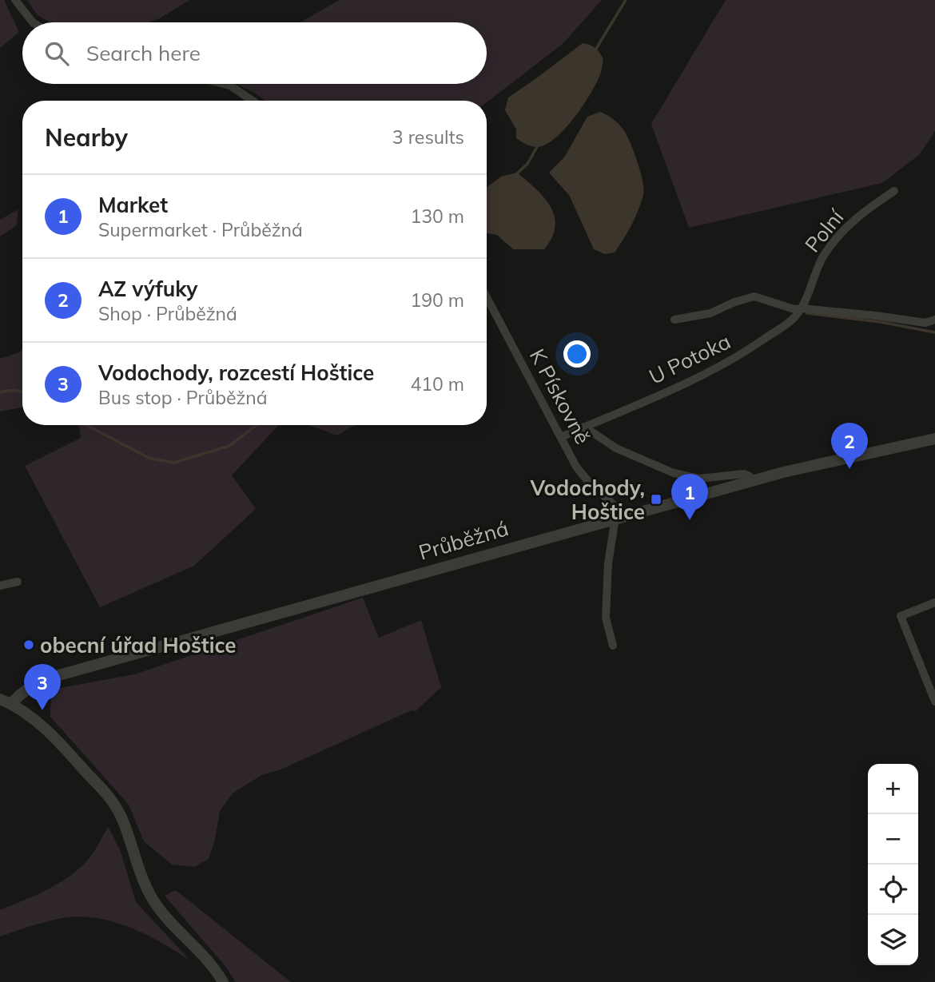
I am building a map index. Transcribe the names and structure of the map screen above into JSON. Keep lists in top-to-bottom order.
{
  "streets": {
    "street": [
      "Polní",
      "U Potoka",
      "K Pískovně",
      "Průběžná"
    ]
  },
  "crossings": [
    ["Polní", "U Potoka"],
    ["U Potoka", "K Pískovně"],
    ["K Pískovně", "Průběžná"]
  ],
  "places": {
    "transit": ["Vodochody, Hoštice"],
    "other": ["obecní úřad Hoštice"]
  },
  "page": {
    "search": "Search here",
    "heading": ["Nearby", "3 results"],
    "list": [
      {
        "mark": "1",
        "name": "Market",
        "note": "Supermarket · Průběžná",
        "value": "130 m"
      },
      {
        "mark": "2",
        "name": "AZ výfuky",
        "note": "Shop · Průběžná",
        "value": "190 m"
      },
      {
        "mark": "3",
        "name": "Vodochody, rozcestí Hoštice",
        "note": "Bus stop · Průběžná",
        "value": "410 m"
      }
    ],
    "pins": ["2", "1", "3"],
    "map_buttons": ["+", "−"]
  }
}
